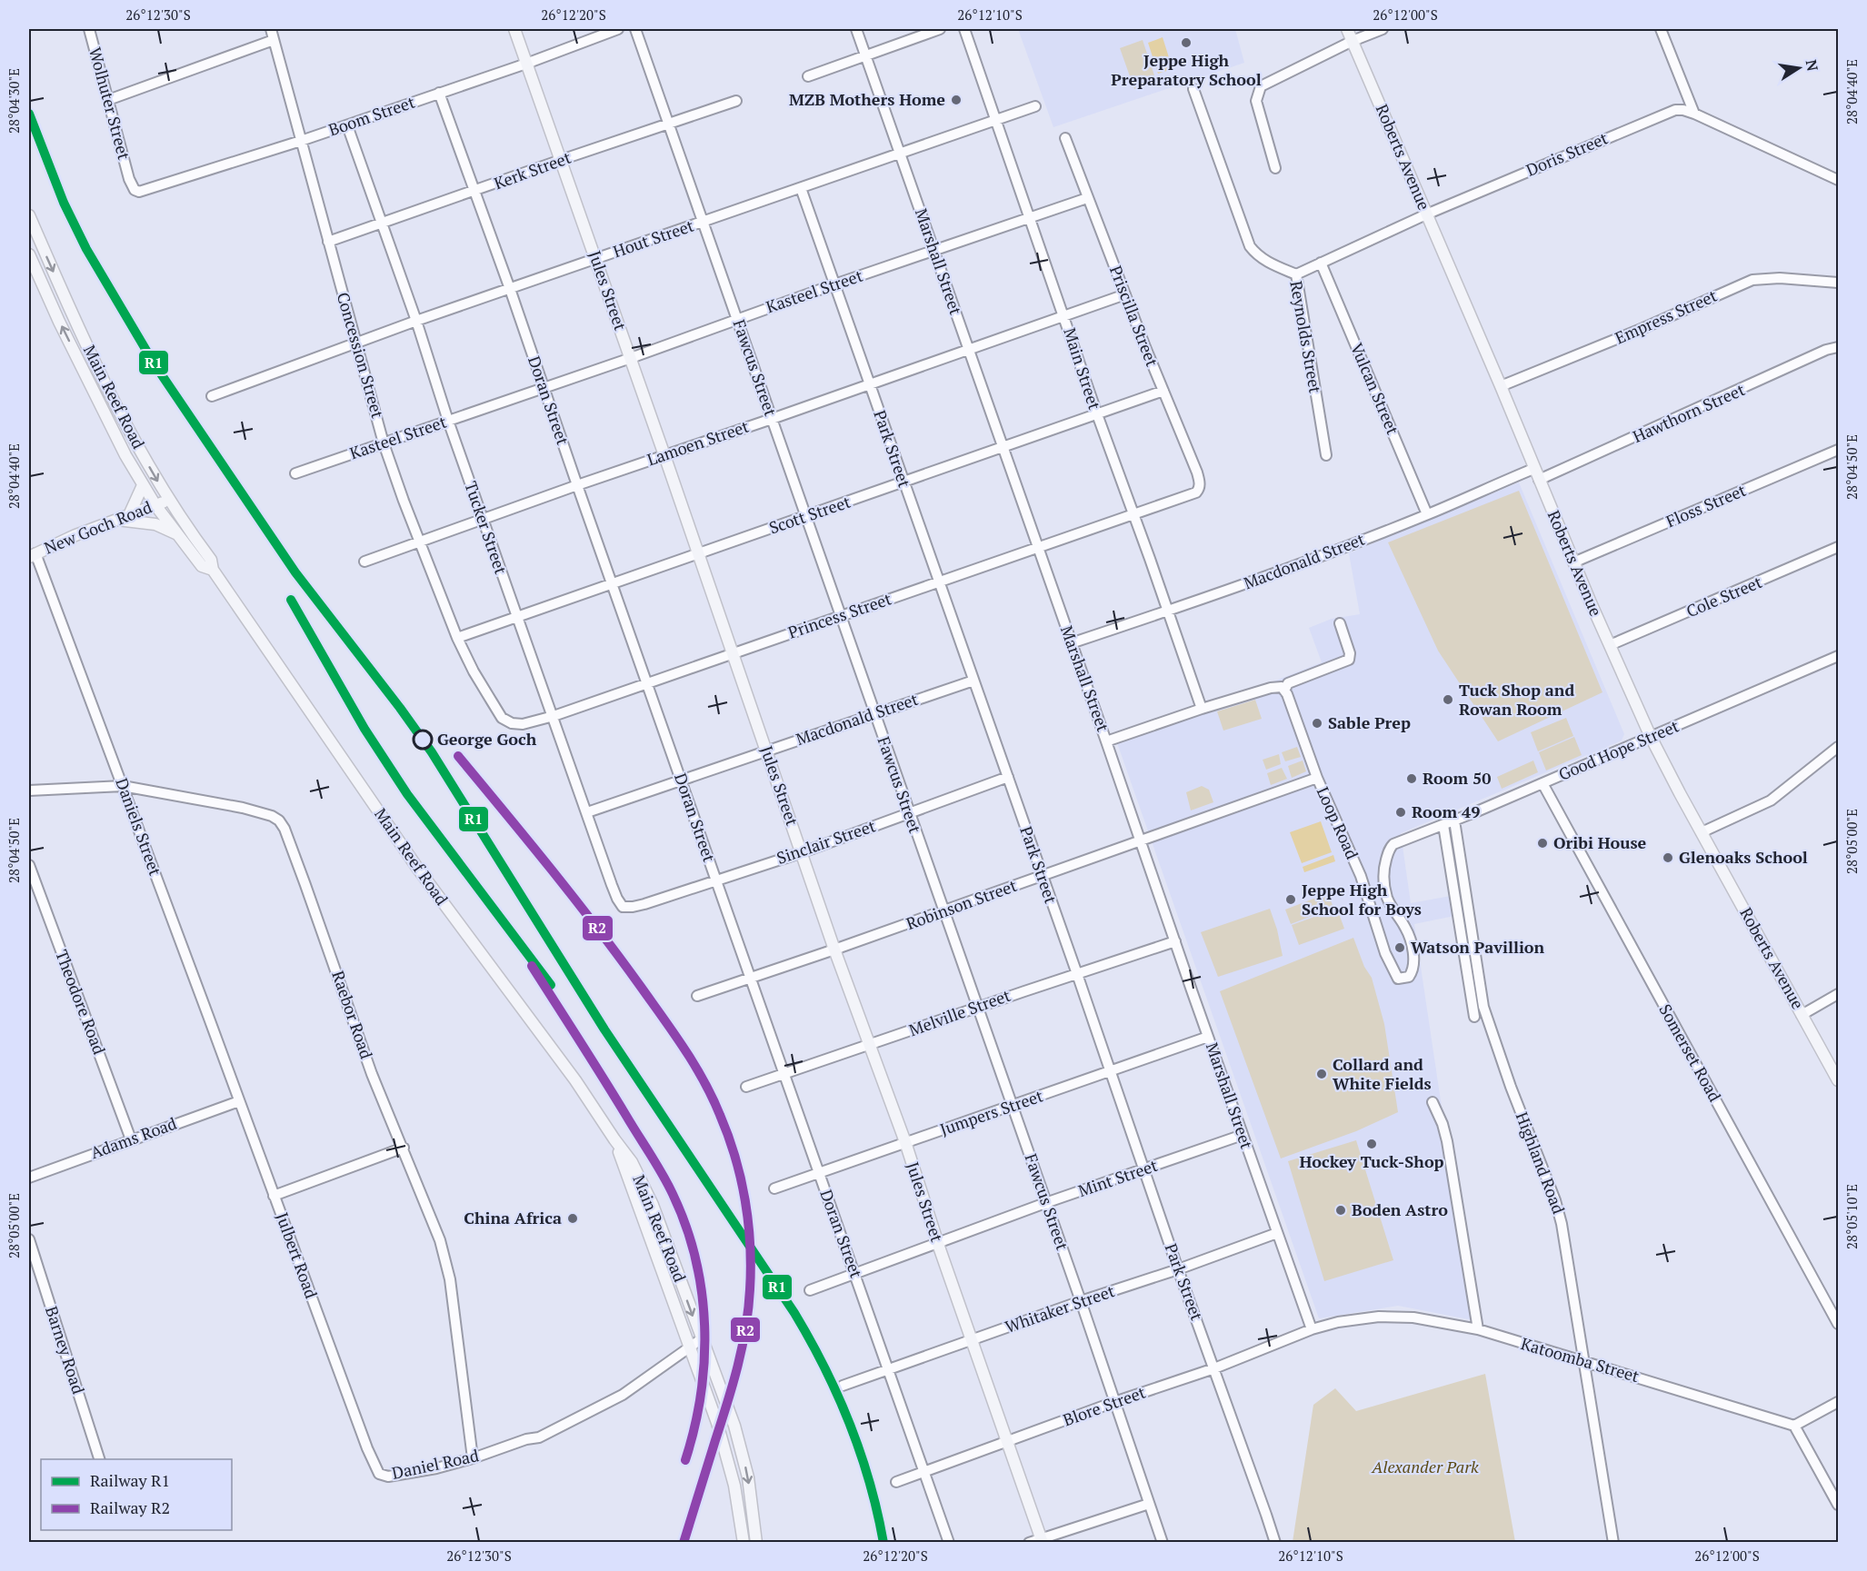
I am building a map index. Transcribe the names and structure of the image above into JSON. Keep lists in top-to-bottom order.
{
  "streets": {
    "main road": [
      "Roberts Avenue",
      "Jules Street",
      "Main Reef Road",
      "New Goch Road"
    ],
    "street": [
      "Wolhuter Street",
      "Boom Street",
      "Doris Street",
      "Kerk Street",
      "Hout Street",
      "Marshall Street",
      "Kasteel Street",
      "Priscilla Street",
      "Empress Street",
      "Reynolds Street",
      "Concession Street",
      "Fawcus Street",
      "Main Street",
      "Vulcan Street",
      "Doran Street",
      "Hawthorn Street",
      "Lamoen Street",
      "Park Street",
      "Floss Street",
      "Scott Street",
      "Tucker Street",
      "Macdonald Street",
      "Cole Street",
      "Princess Street",
      "Good Hope Street",
      "Loop Road",
      "Daniels Street",
      "Sinclair Street",
      "Robinson Street",
      "Theodore Road",
      "Melville Street",
      "Raebor Road",
      "Somerset Road",
      "Jumpers Street",
      "Adams Road",
      "Highland Road",
      "Mint Street",
      "Julbert Road",
      "Whitaker Street",
      "Barney Road",
      "Katoomba Street",
      "Blore Street",
      "Daniel Road"
    ]
  },
  "crossings": [
    ["Wolhuter Street", "Boom Street"],
    ["Boom Street", "Jules Street"],
    ["Boom Street", "Concession Street"],
    ["Boom Street", "Doran Street"],
    ["Boom Street", "Tucker Street"],
    ["Doris Street", "Roberts Avenue"],
    ["Doris Street", "Reynolds Street"],
    ["Doris Street", "Vulcan Street"],
    ["Roberts Avenue", "Empress Street"],
    ["Roberts Avenue", "Hawthorn Street"],
    ["Roberts Avenue", "Floss Street"],
    ["Roberts Avenue", "Macdonald Street"],
    ["Roberts Avenue", "Cole Street"],
    ["Roberts Avenue", "Good Hope Street"],
    ["Kerk Street", "Jules Street"],
    ["Kerk Street", "Concession Street"],
    ["Kerk Street", "Fawcus Street"],
    ["Kerk Street", "Doran Street"],
    ["Kerk Street", "Tucker Street"],
    ["Hout Street", "Marshall Street"],
    ["Hout Street", "Jules Street"],
    ["Hout Street", "Concession Street"],
    ["Hout Street", "Fawcus Street"],
    ["Hout Street", "Main Street"],
    ["Hout Street", "Doran Street"],
    ["Hout Street", "Park Street"],
    ["Hout Street", "Tucker Street"],
    ["Marshall Street", "Kasteel Street"],
    ["Marshall Street", "Lamoen Street"],
    ["Marshall Street", "Scott Street"],
    ["Marshall Street", "Macdonald Street"],
    ["Marshall Street", "Princess Street"],
    ["Marshall Street", "Robinson Street"],
    ["Marshall Street", "Melville Street"],
    ["Marshall Street", "Jumpers Street"],
    ["Marshall Street", "Mint Street"],
    ["Marshall Street", "Whitaker Street"],
    ["Marshall Street", "Katoomba Street"],
    ["Marshall Street", "Blore Street"],
    ["Jules Street", "Kasteel Street"],
    ["Jules Street", "Lamoen Street"],
    ["Jules Street", "Scott Street"],
    ["Jules Street", "Macdonald Street"],
    ["Jules Street", "Princess Street"],
    ["Jules Street", "Sinclair Street"],
    ["Jules Street", "Robinson Street"],
    ["Jules Street", "Melville Street"],
    ["Jules Street", "Jumpers Street"],
    ["Jules Street", "Mint Street"],
    ["Jules Street", "Whitaker Street"],
    ["Jules Street", "Blore Street"],
    ["Kasteel Street", "Priscilla Street"],
    ["Kasteel Street", "Concession Street"],
    ["Kasteel Street", "Fawcus Street"],
    ["Kasteel Street", "Main Street"],
    ["Kasteel Street", "Doran Street"],
    ["Kasteel Street", "Park Street"],
    ["Kasteel Street", "Tucker Street"],
    ["Priscilla Street", "Lamoen Street"],
    ["Priscilla Street", "Scott Street"],
    ["Priscilla Street", "Princess Street"],
    ["Concession Street", "Lamoen Street"],
    ["Concession Street", "Scott Street"],
    ["Concession Street", "Princess Street"],
    ["Fawcus Street", "Lamoen Street"],
    ["Fawcus Street", "Scott Street"],
    ["Fawcus Street", "Macdonald Street"],
    ["Fawcus Street", "Princess Street"],
    ["Fawcus Street", "Sinclair Street"],
    ["Fawcus Street", "Robinson Street"],
    ["Fawcus Street", "Melville Street"],
    ["Fawcus Street", "Jumpers Street"],
    ["Fawcus Street", "Mint Street"],
    ["Fawcus Street", "Whitaker Street"],
    ["Fawcus Street", "Blore Street"],
    ["Main Street", "Lamoen Street"],
    ["Main Street", "Scott Street"],
    ["Main Street", "Macdonald Street"],
    ["Main Street", "Princess Street"],
    ["Vulcan Street", "Macdonald Street"],
    ["Main Reef Road", "New Goch Road"],
    ["Main Reef Road", "Daniel Road"],
    ["Doran Street", "Lamoen Street"],
    ["Doran Street", "Scott Street"],
    ["Doran Street", "Macdonald Street"],
    ["Doran Street", "Princess Street"],
    ["Doran Street", "Sinclair Street"],
    ["Doran Street", "Robinson Street"],
    ["Doran Street", "Melville Street"],
    ["Doran Street", "Jumpers Street"],
    ["Doran Street", "Mint Street"],
    ["Doran Street", "Whitaker Street"],
    ["Doran Street", "Blore Street"],
    ["Lamoen Street", "Park Street"],
    ["Lamoen Street", "Tucker Street"],
    ["Park Street", "Scott Street"],
    ["Park Street", "Macdonald Street"],
    ["Park Street", "Princess Street"],
    ["Park Street", "Sinclair Street"],
    ["Park Street", "Robinson Street"],
    ["Park Street", "Melville Street"],
    ["Park Street", "Jumpers Street"],
    ["Park Street", "Mint Street"],
    ["Park Street", "Whitaker Street"],
    ["Park Street", "Blore Street"],
    ["Scott Street", "Tucker Street"],
    ["New Goch Road", "Daniels Street"],
    ["Tucker Street", "Macdonald Street"],
    ["Tucker Street", "Princess Street"],
    ["Tucker Street", "Sinclair Street"],
    ["Good Hope Street", "Loop Road"],
    ["Good Hope Street", "Somerset Road"],
    ["Good Hope Street", "Highland Road"],
    ["Loop Road", "Robinson Street"],
    ["Daniels Street", "Raebor Road"],
    ["Daniels Street", "Adams Road"],
    ["Daniels Street", "Julbert Road"],
    ["Theodore Road", "Adams Road"],
    ["Raebor Road", "Daniel Road"],
    ["Adams Road", "Julbert Road"],
    ["Highland Road", "Katoomba Street"],
    ["Julbert Road", "Daniel Road"],
    ["Katoomba Street", "Blore Street"]
  ],
  "parks": ["Alexander Park"],
  "places": [
    "Jeppe High Preparatory School",
    "MZB Mothers Home",
    "Tuck Shop and Rowan Room",
    "Sable Prep",
    "George Goch",
    "Room 50",
    "Room 49",
    "Oribi House",
    "Glenoaks School",
    "Jeppe High School for Boys",
    "Watson Pavillion",
    "Collard and White Fields",
    "Hockey Tuck-Shop",
    "Boden Astro",
    "China Africa"
  ],
  "lines": ["rail line R1", "rail line R2"],
  "legend": ["Railway R1", "Railway R2"],
  "north": "right",
  "coordinates": [
    "26°12'30\"S",
    "26°12'20\"S",
    "26°12'10\"S",
    "26°12'00\"S",
    "28°04'40\"E",
    "28°04'30\"E",
    "28°04'50\"E",
    "28°05'00\"E",
    "28°05'10\"E"
  ]
}
